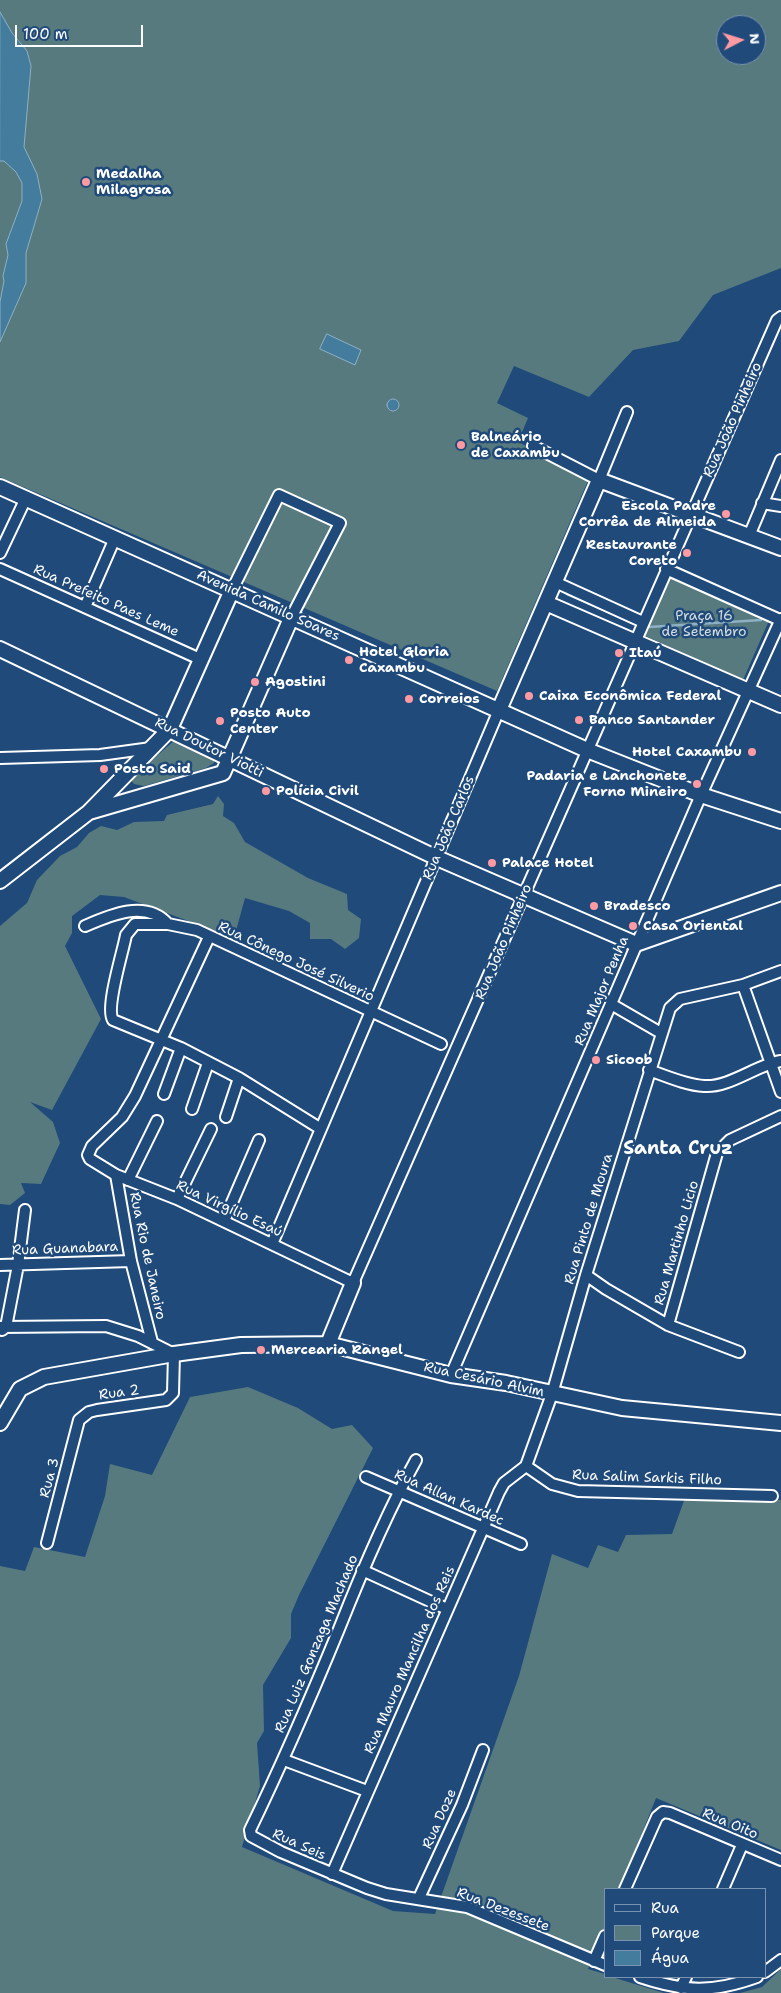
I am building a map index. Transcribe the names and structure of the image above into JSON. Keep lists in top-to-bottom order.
{
  "streets": {
    "street": [
      "Rua João Pinheiro",
      "Rua Prefeito Paes Leme",
      "Avenida Camilo Soares",
      "Rua Doutor Viotti",
      "Rua João Carlos",
      "Rua Cônego José Silverio",
      "Rua Major Penha",
      "Rua Virgílio Esaú",
      "Rua Pinto de Moura",
      "Rua Martinho Licio",
      "Rua Guanabara",
      "Rua Rio de Janeiro",
      "Rua Cesário Alvim",
      "Rua 2",
      "Rua 3",
      "Rua Salim Sarkis Filho",
      "Rua Allan Kardec",
      "Rua Luiz Gonzaga Machado",
      "Rua Mauro Mancilha dos Reis",
      "Rua Doze",
      "Rua Oito",
      "Rua Seis",
      "Rua Dezessete"
    ]
  },
  "crossings": [
    ["Rua João Pinheiro", "Avenida Camilo Soares"],
    ["Rua João Pinheiro", "Rua Doutor Viotti"],
    ["Rua João Pinheiro", "Rua Virgílio Esaú"],
    ["Rua João Pinheiro", "Rua Cesário Alvim"],
    ["Avenida Camilo Soares", "Rua João Carlos"],
    ["Avenida Camilo Soares", "Rua Major Penha"],
    ["Rua Doutor Viotti", "Rua João Carlos"],
    ["Rua Doutor Viotti", "Rua Major Penha"],
    ["Rua João Carlos", "Rua Cônego José Silverio"],
    ["Rua João Carlos", "Rua Virgílio Esaú"],
    ["Rua Cônego José Silverio", "Rua Virgílio Esaú"],
    ["Rua Major Penha", "Rua Cesário Alvim"],
    ["Rua Virgílio Esaú", "Rua Rio de Janeiro"],
    ["Rua Pinto de Moura", "Rua Cesário Alvim"],
    ["Rua Pinto de Moura", "Rua Salim Sarkis Filho"],
    ["Rua Pinto de Moura", "Rua Mauro Mancilha dos Reis"],
    ["Rua Guanabara", "Rua Rio de Janeiro"],
    ["Rua Cesário Alvim", "Rua 2"],
    ["Rua 2", "Rua 3"],
    ["Rua Salim Sarkis Filho", "Rua Mauro Mancilha dos Reis"],
    ["Rua Allan Kardec", "Rua Luiz Gonzaga Machado"],
    ["Rua Allan Kardec", "Rua Mauro Mancilha dos Reis"],
    ["Rua Luiz Gonzaga Machado", "Rua Seis"],
    ["Rua Mauro Mancilha dos Reis", "Rua Seis"],
    ["Rua Mauro Mancilha dos Reis", "Rua Dezessete"],
    ["Rua Doze", "Rua Dezessete"],
    ["Rua Seis", "Rua Dezessete"]
  ],
  "districts": ["Santa Cruz"],
  "parks": ["Praça 16 de Setembro"],
  "places": [
    "Medalha Milagrosa",
    "Balneário de Caxambu",
    "Escola Padre Corrêa de Almeida",
    "Restaurante Coreto",
    "Itaú",
    "Hotel Gloria Caxambu",
    "Agostini",
    "Caixa Econômica Federal",
    "Correios",
    "Banco Santander",
    "Posto Auto Center",
    "Hotel Caxambu",
    "Posto Said",
    "Padaria e Lanchonete Forno Mineiro",
    "Polícia Civil",
    "Palace Hotel",
    "Bradesco",
    "Casa Oriental",
    "Sicoob",
    "Mercearia Rangel"
  ],
  "legend": ["Rua", "Parque", "Água"],
  "scale_bar": "100 m",
  "north": "right"
}
